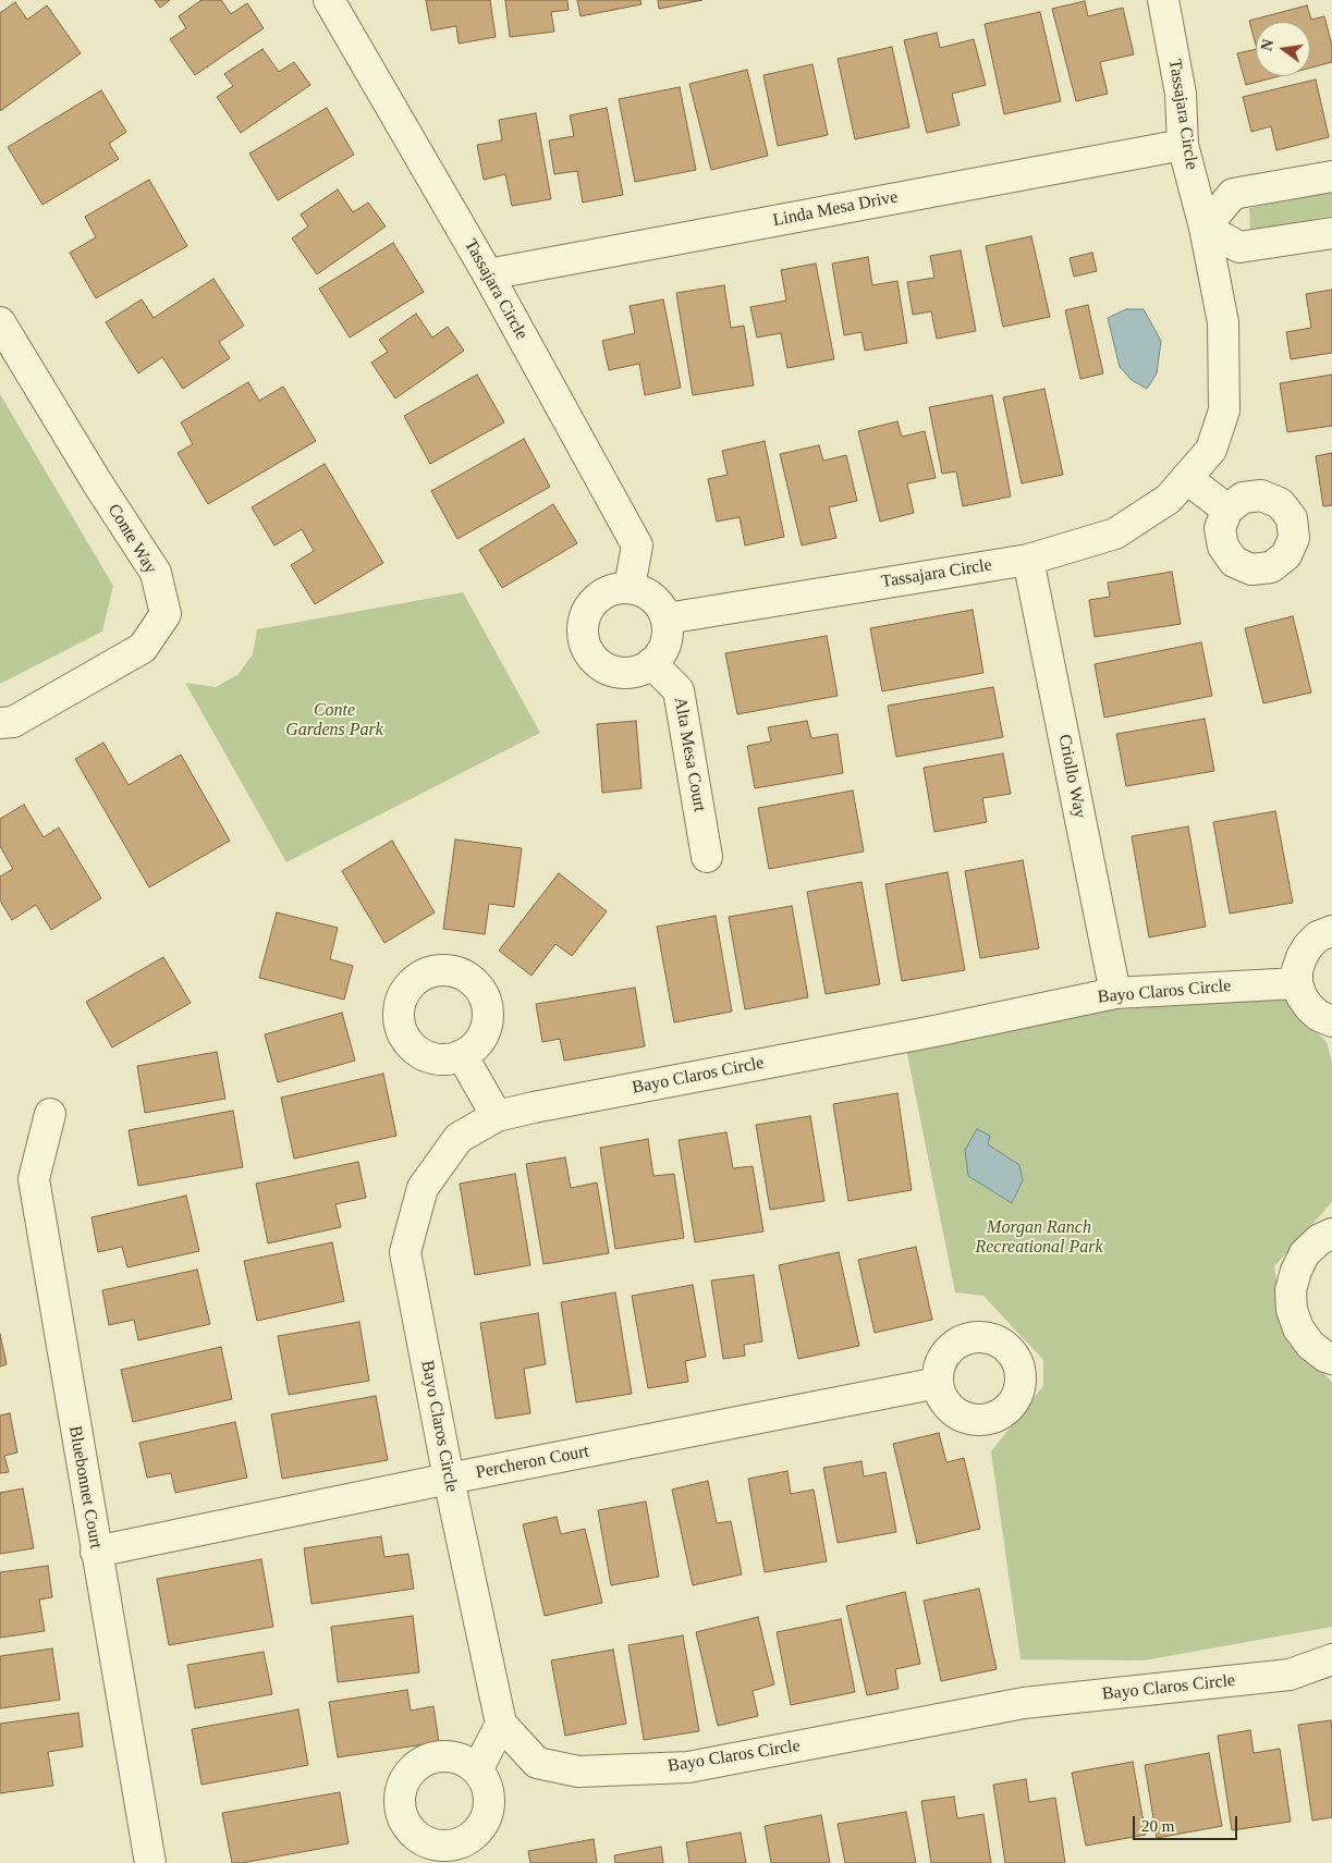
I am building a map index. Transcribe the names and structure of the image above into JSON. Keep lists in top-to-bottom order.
{
  "streets": {
    "street": [
      "Tassajara Circle",
      "Linda Mesa Drive",
      "Conte Way",
      "Alta Mesa Court",
      "Criollo Way",
      "Bayo Claros Circle",
      "Percheron Court",
      "Bluebonnet Court"
    ]
  },
  "crossings": [
    ["Tassajara Circle", "Linda Mesa Drive"],
    ["Tassajara Circle", "Alta Mesa Court"],
    ["Tassajara Circle", "Criollo Way"],
    ["Criollo Way", "Bayo Claros Circle"],
    ["Bayo Claros Circle", "Percheron Court"],
    ["Percheron Court", "Bluebonnet Court"]
  ],
  "parks": ["Conte Gardens Park", "Morgan Ranch Recreational Park"],
  "scale_bar": "20 m",
  "north": "left"
}
